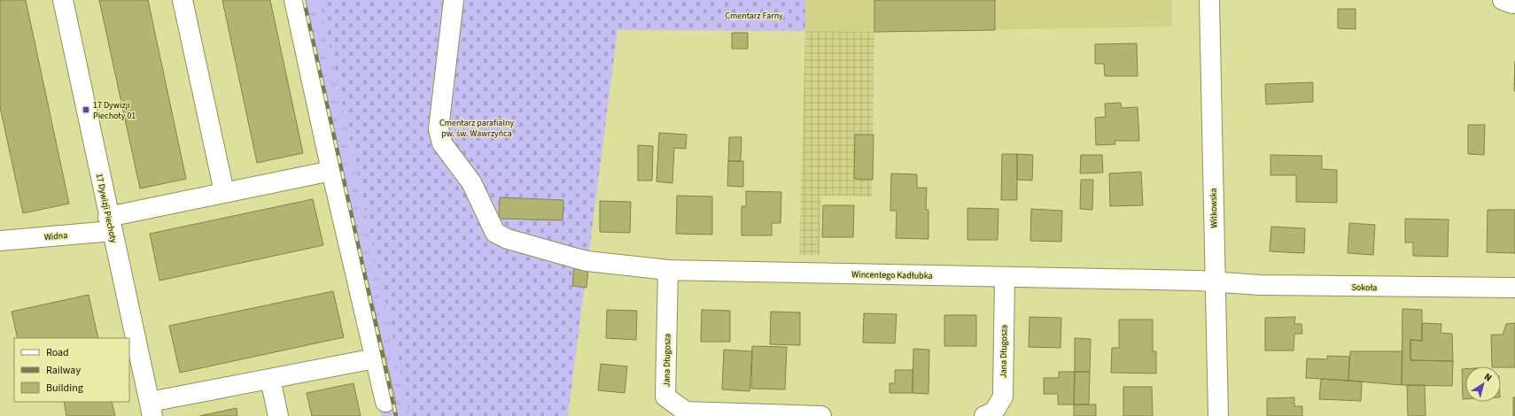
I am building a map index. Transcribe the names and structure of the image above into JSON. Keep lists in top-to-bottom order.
{
  "streets": {
    "street": [
      "17 Dywizji Piechoty",
      "Witkowska",
      "Widna",
      "Wincentego Kadłubka",
      "Sokoła",
      "Jana Długosza"
    ]
  },
  "crossings": [
    ["17 Dywizji Piechoty", "Widna"],
    ["Witkowska", "Wincentego Kadłubka"],
    ["Witkowska", "Sokoła"],
    ["Wincentego Kadłubka", "Sokoła"],
    ["Wincentego Kadłubka", "Jana Długosza"]
  ],
  "parks": ["Cmentarz Farny", "Cmentarz parafialny pw. św. Wawrzyńca"],
  "places": {
    "transit": ["17 Dywizji Piechoty 01"]
  },
  "legend": ["Road", "Railway", "Building"],
  "north": "top right"
}
